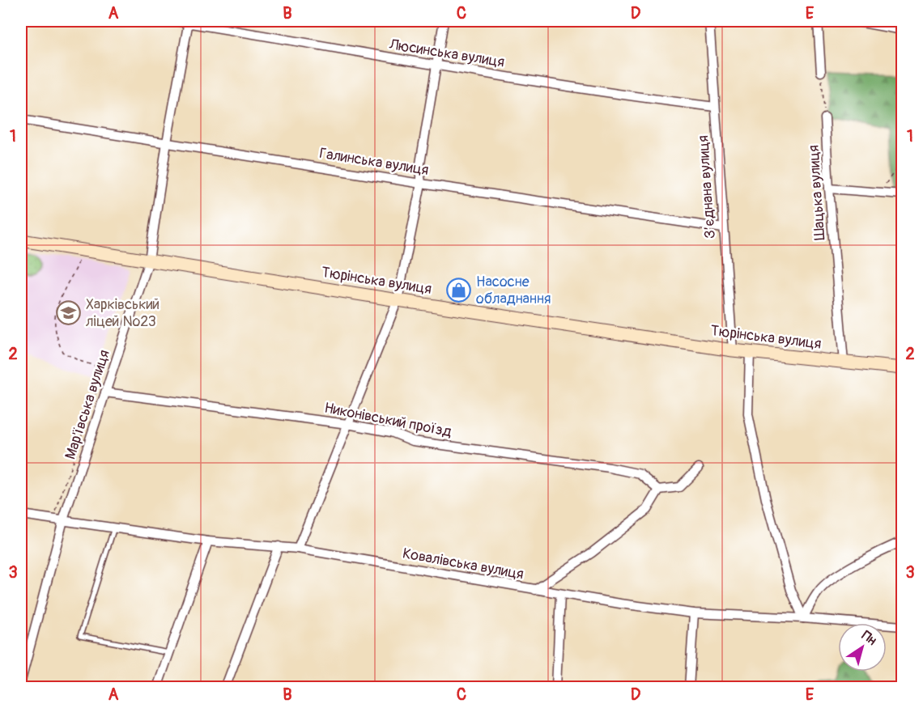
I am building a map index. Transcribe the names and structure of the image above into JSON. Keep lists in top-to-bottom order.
{
  "streets": {
    "main road": ["Тюрінська вулиця"],
    "street": [
      "Люсинська вулиця",
      "Галинська вулиця",
      "З’єднана вулиця",
      "Шацька вулиця",
      "Мар'ївська вулиця",
      "Никонівський проїзд",
      "Ковалівська вулиця"
    ]
  },
  "crossings": [
    ["Люсинська вулиця", "З’єднана вулиця"],
    ["Люсинська вулиця", "Мар'ївська вулиця"],
    ["Галинська вулиця", "З’єднана вулиця"],
    ["Галинська вулиця", "Мар'ївська вулиця"],
    ["З’єднана вулиця", "Тюрінська вулиця"],
    ["Шацька вулиця", "Тюрінська вулиця"],
    ["Тюрінська вулиця", "Мар'ївська вулиця"],
    ["Мар'ївська вулиця", "Никонівський проїзд"],
    ["Мар'ївська вулиця", "Ковалівська вулиця"]
  ],
  "places": {
    "shop": ["Насосне обладнання"],
    "school or university": ["Харківський ліцей №23"]
  },
  "north": "top right",
  "grid": {
    "columns": [
      "A",
      "B",
      "C",
      "D",
      "E"
    ],
    "rows": ["1", "2", "3"]
  }
}
